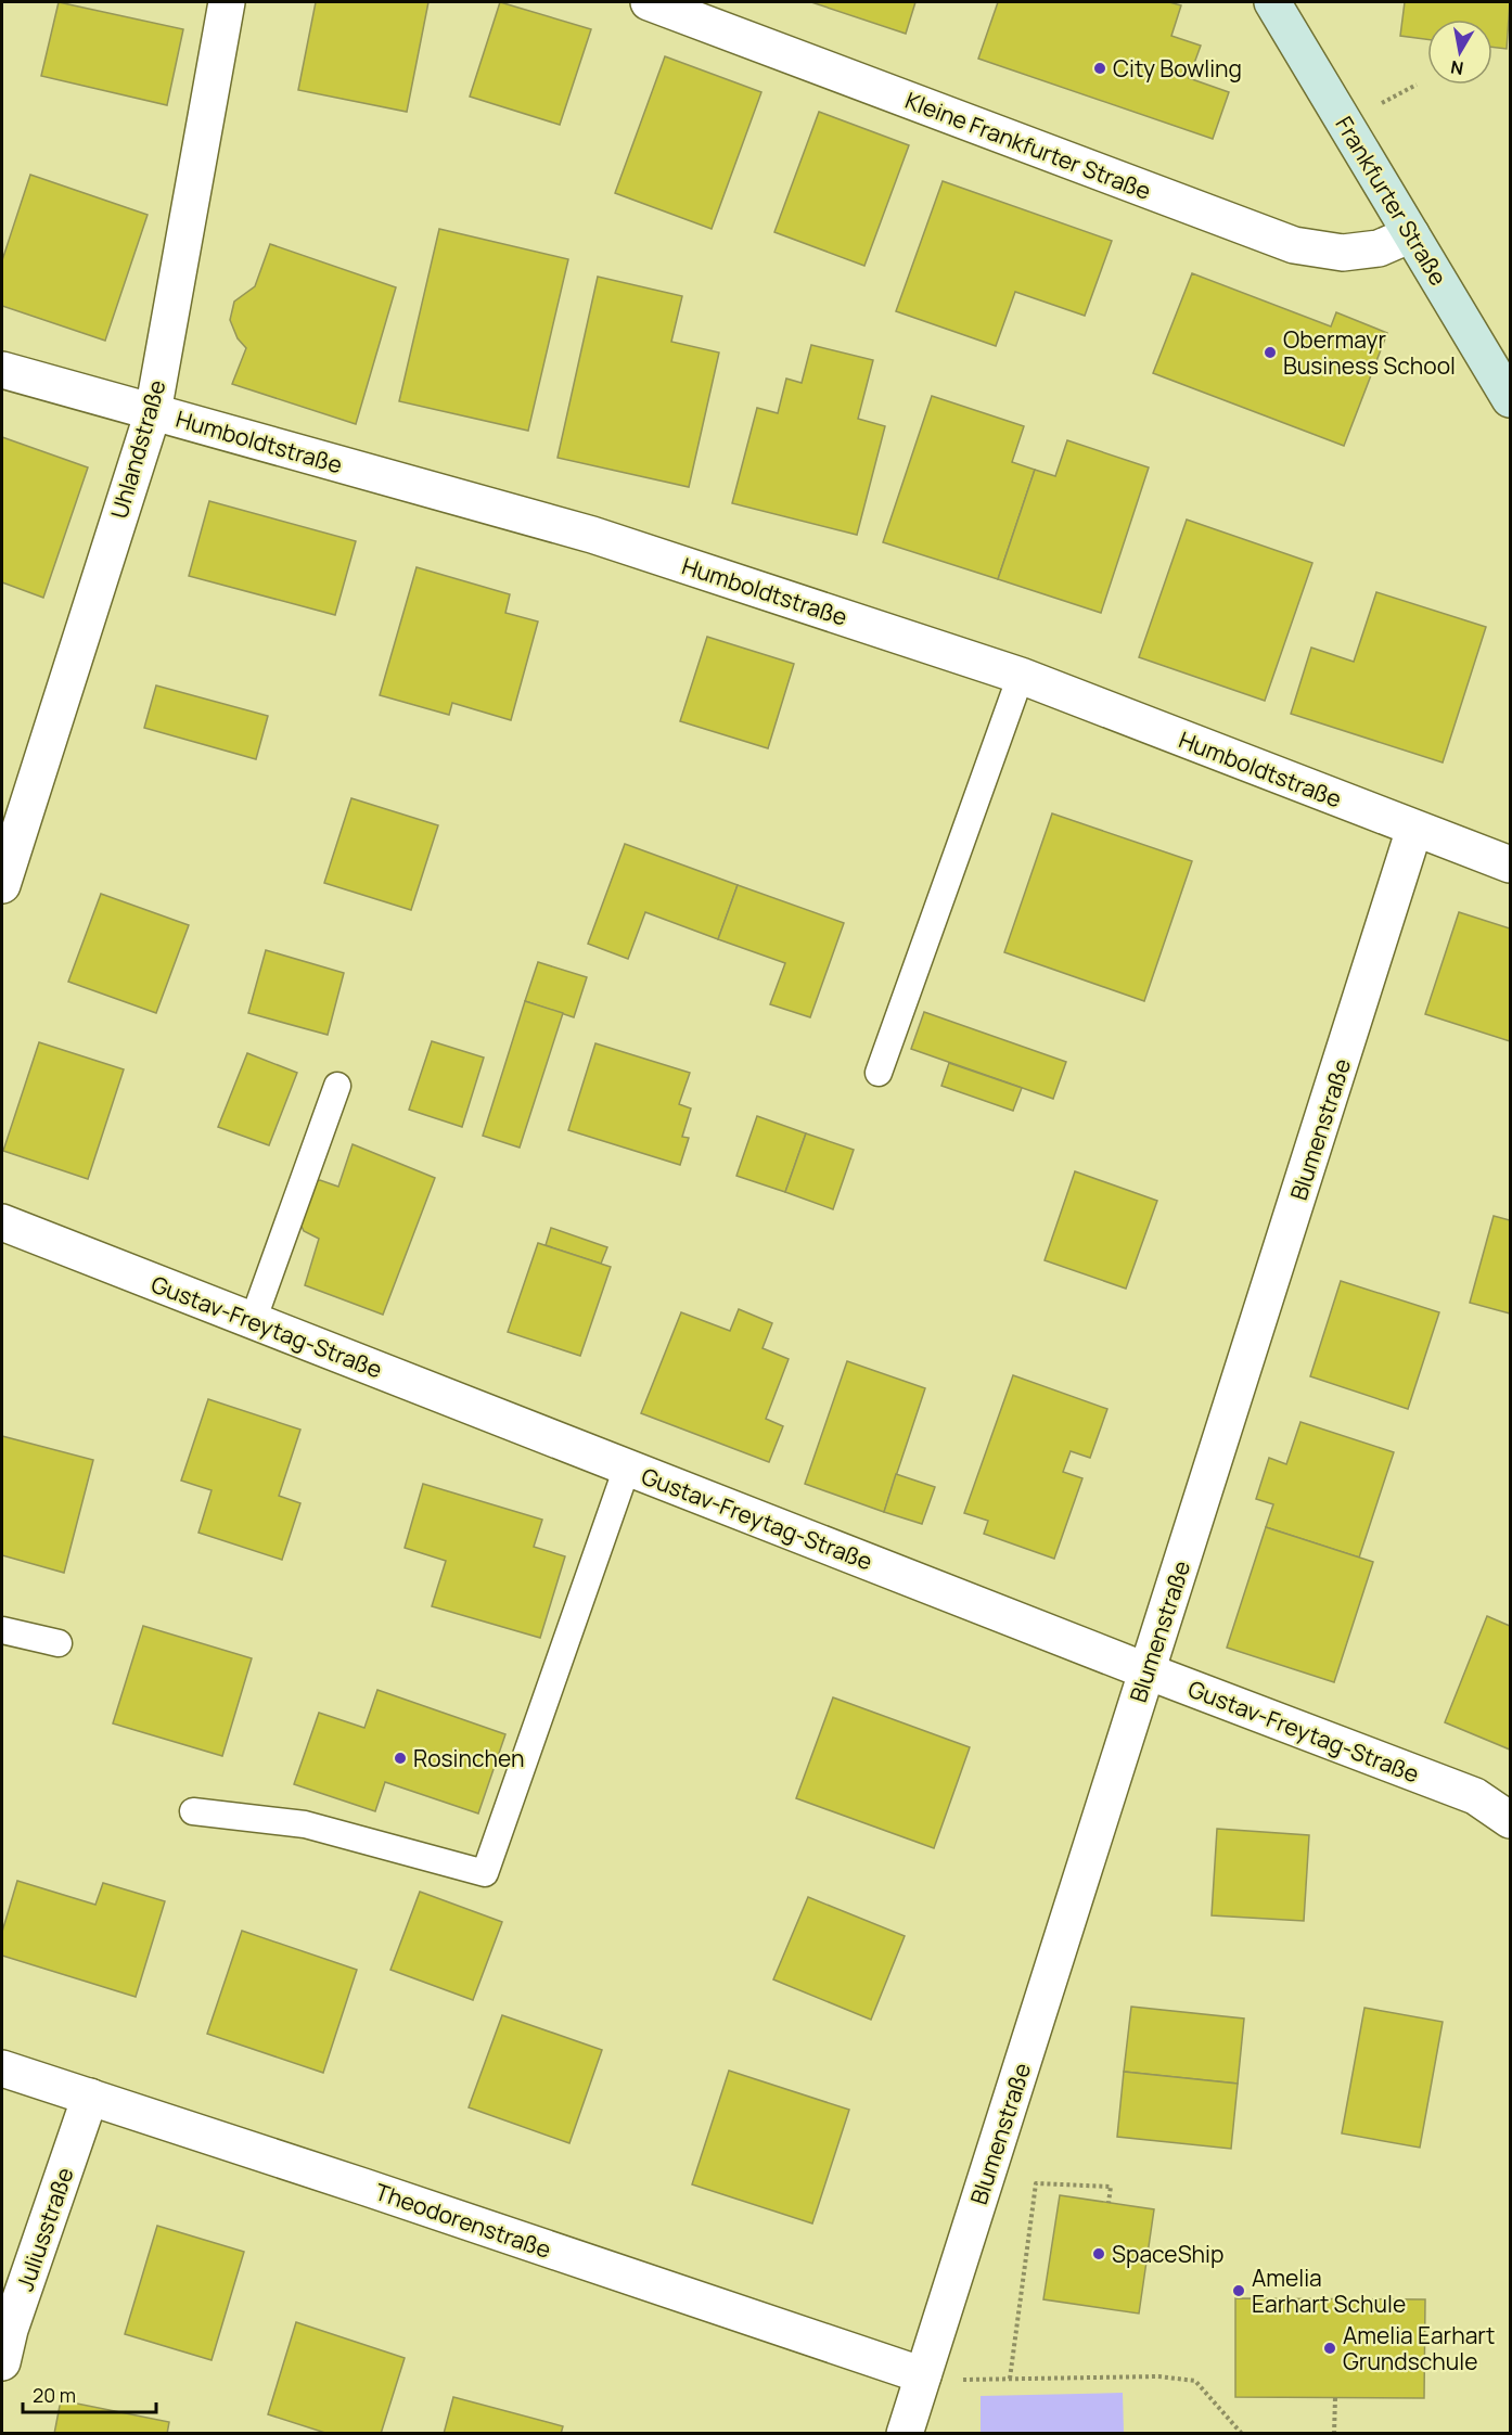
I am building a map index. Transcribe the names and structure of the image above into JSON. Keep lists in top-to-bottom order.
{
  "streets": {
    "main road": ["Frankfurter Straße"],
    "street": [
      "Kleine Frankfurter Straße",
      "Humboldtstraße",
      "Uhlandstraße",
      "Blumenstraße",
      "Gustav-Freytag-Straße",
      "Theodorenstraße",
      "Juliusstraße"
    ]
  },
  "crossings": [
    ["Kleine Frankfurter Straße", "Frankfurter Straße"],
    ["Humboldtstraße", "Uhlandstraße"],
    ["Humboldtstraße", "Blumenstraße"],
    ["Blumenstraße", "Gustav-Freytag-Straße"],
    ["Blumenstraße", "Theodorenstraße"],
    ["Theodorenstraße", "Juliusstraße"]
  ],
  "places": [
    "City Bowling",
    "Obermayr Business School",
    "Rosinchen",
    "SpaceShip",
    "Amelia Earhart Schule",
    "Amelia Earhart Grundschule"
  ],
  "scale_bar": "20 m",
  "north": "bottom"
}
